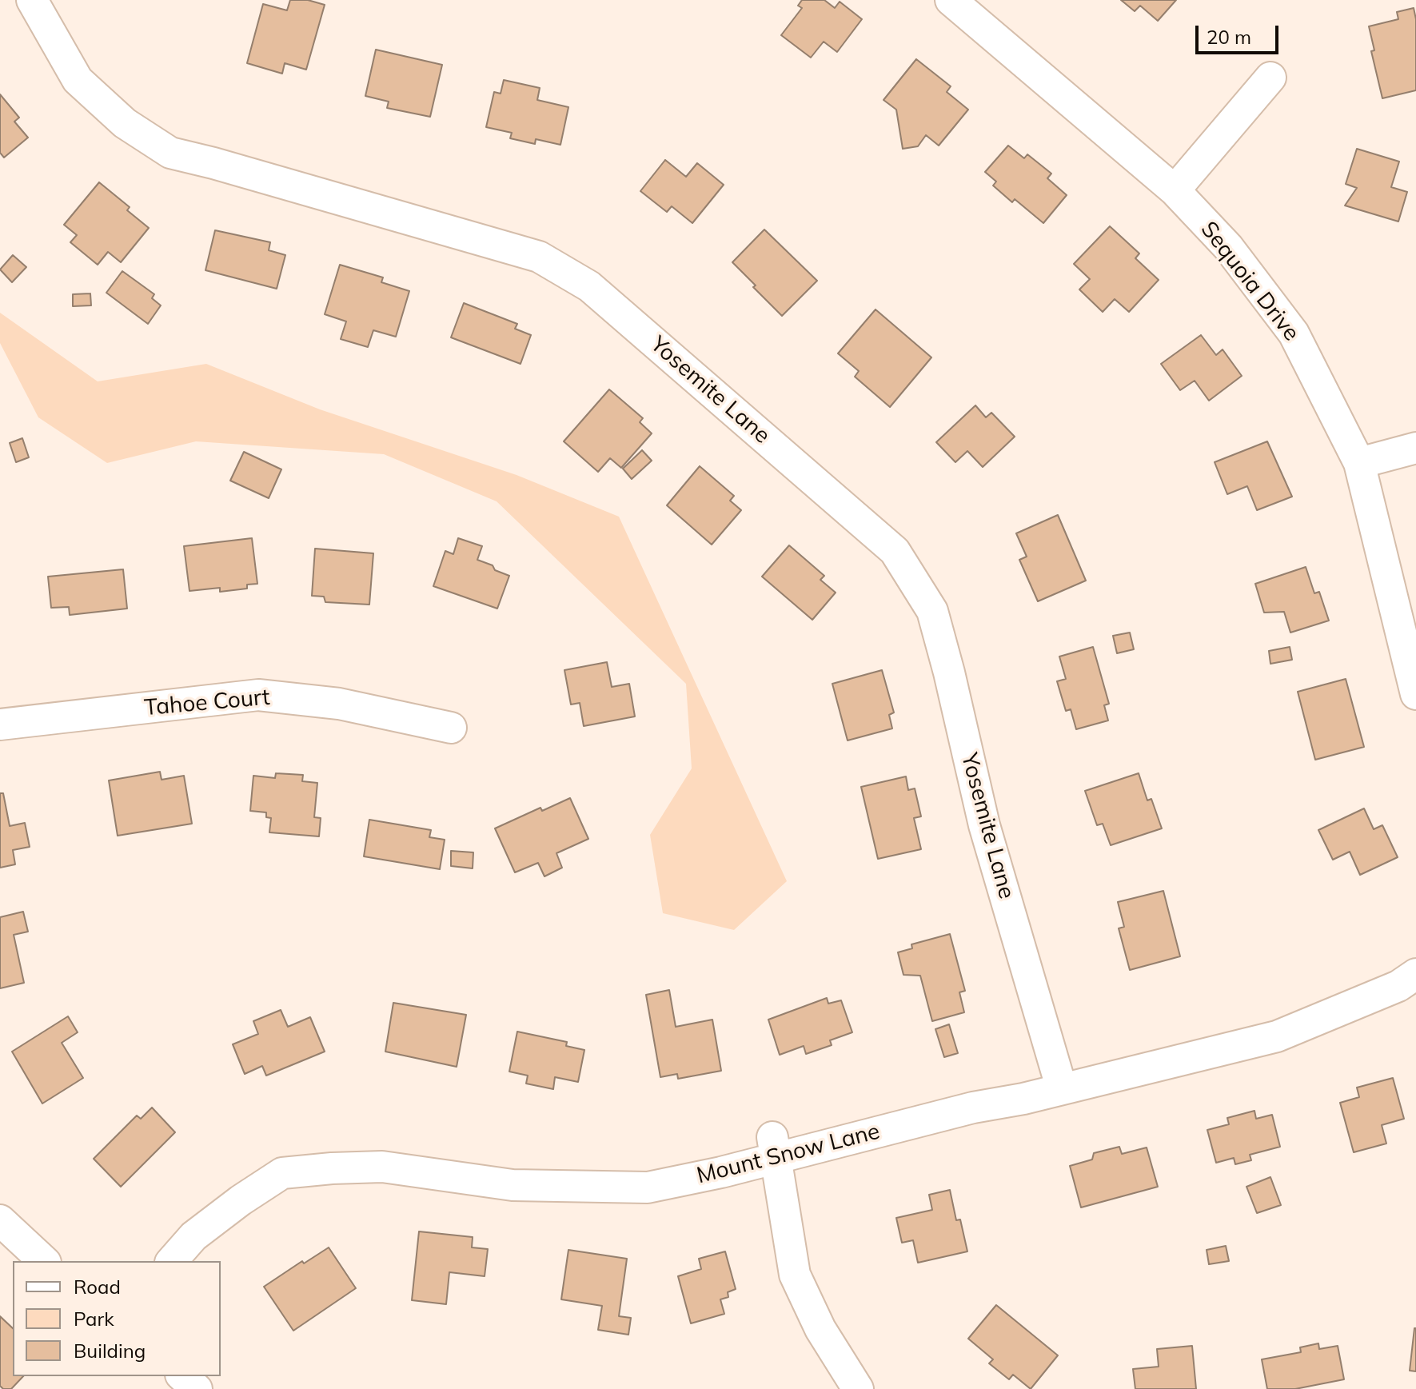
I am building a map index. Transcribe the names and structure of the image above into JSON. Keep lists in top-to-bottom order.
{
  "streets": {
    "street": [
      "Sequoia Drive",
      "Yosemite Lane",
      "Tahoe Court",
      "Mount Snow Lane"
    ]
  },
  "crossings": [
    ["Yosemite Lane", "Mount Snow Lane"]
  ],
  "legend": ["Road", "Park", "Building"],
  "scale_bar": "20 m"
}
